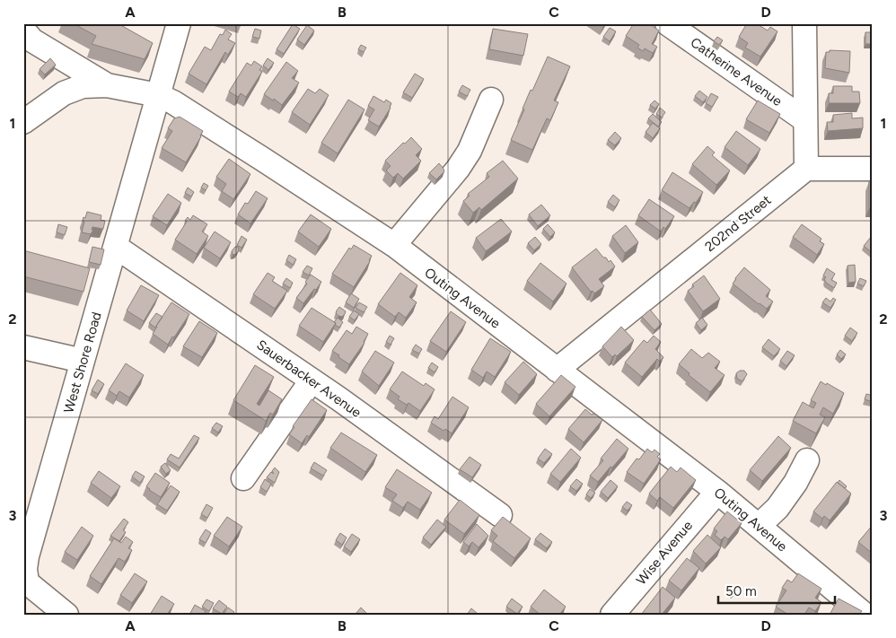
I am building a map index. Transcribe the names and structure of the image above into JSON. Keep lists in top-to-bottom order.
{
  "streets": {
    "street": [
      "Catherine Avenue",
      "202nd Street",
      "Outing Avenue",
      "West Shore Road",
      "Sauerbacker Avenue",
      "Wise Avenue"
    ]
  },
  "crossings": [
    ["202nd Street", "Outing Avenue"],
    ["Outing Avenue", "West Shore Road"],
    ["Outing Avenue", "Wise Avenue"],
    ["West Shore Road", "Sauerbacker Avenue"]
  ],
  "scale_bar": "50 m",
  "grid": {
    "columns": [
      "A",
      "B",
      "C",
      "D"
    ],
    "rows": ["1", "2", "3"]
  }
}
